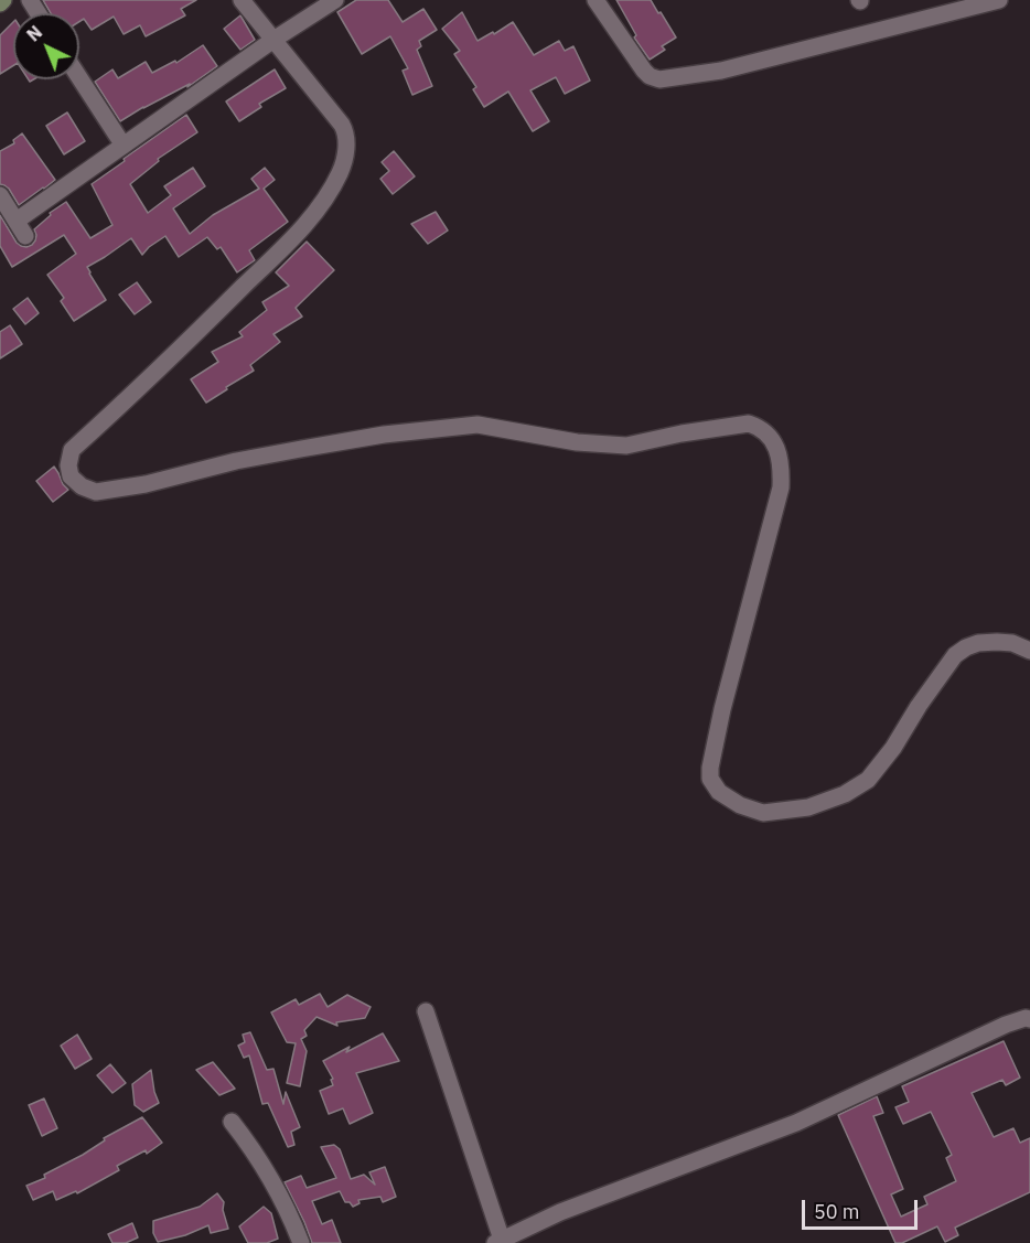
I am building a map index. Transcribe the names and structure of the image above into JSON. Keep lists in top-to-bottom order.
{
  "scale_bar": "50 m",
  "north": "top left"
}
